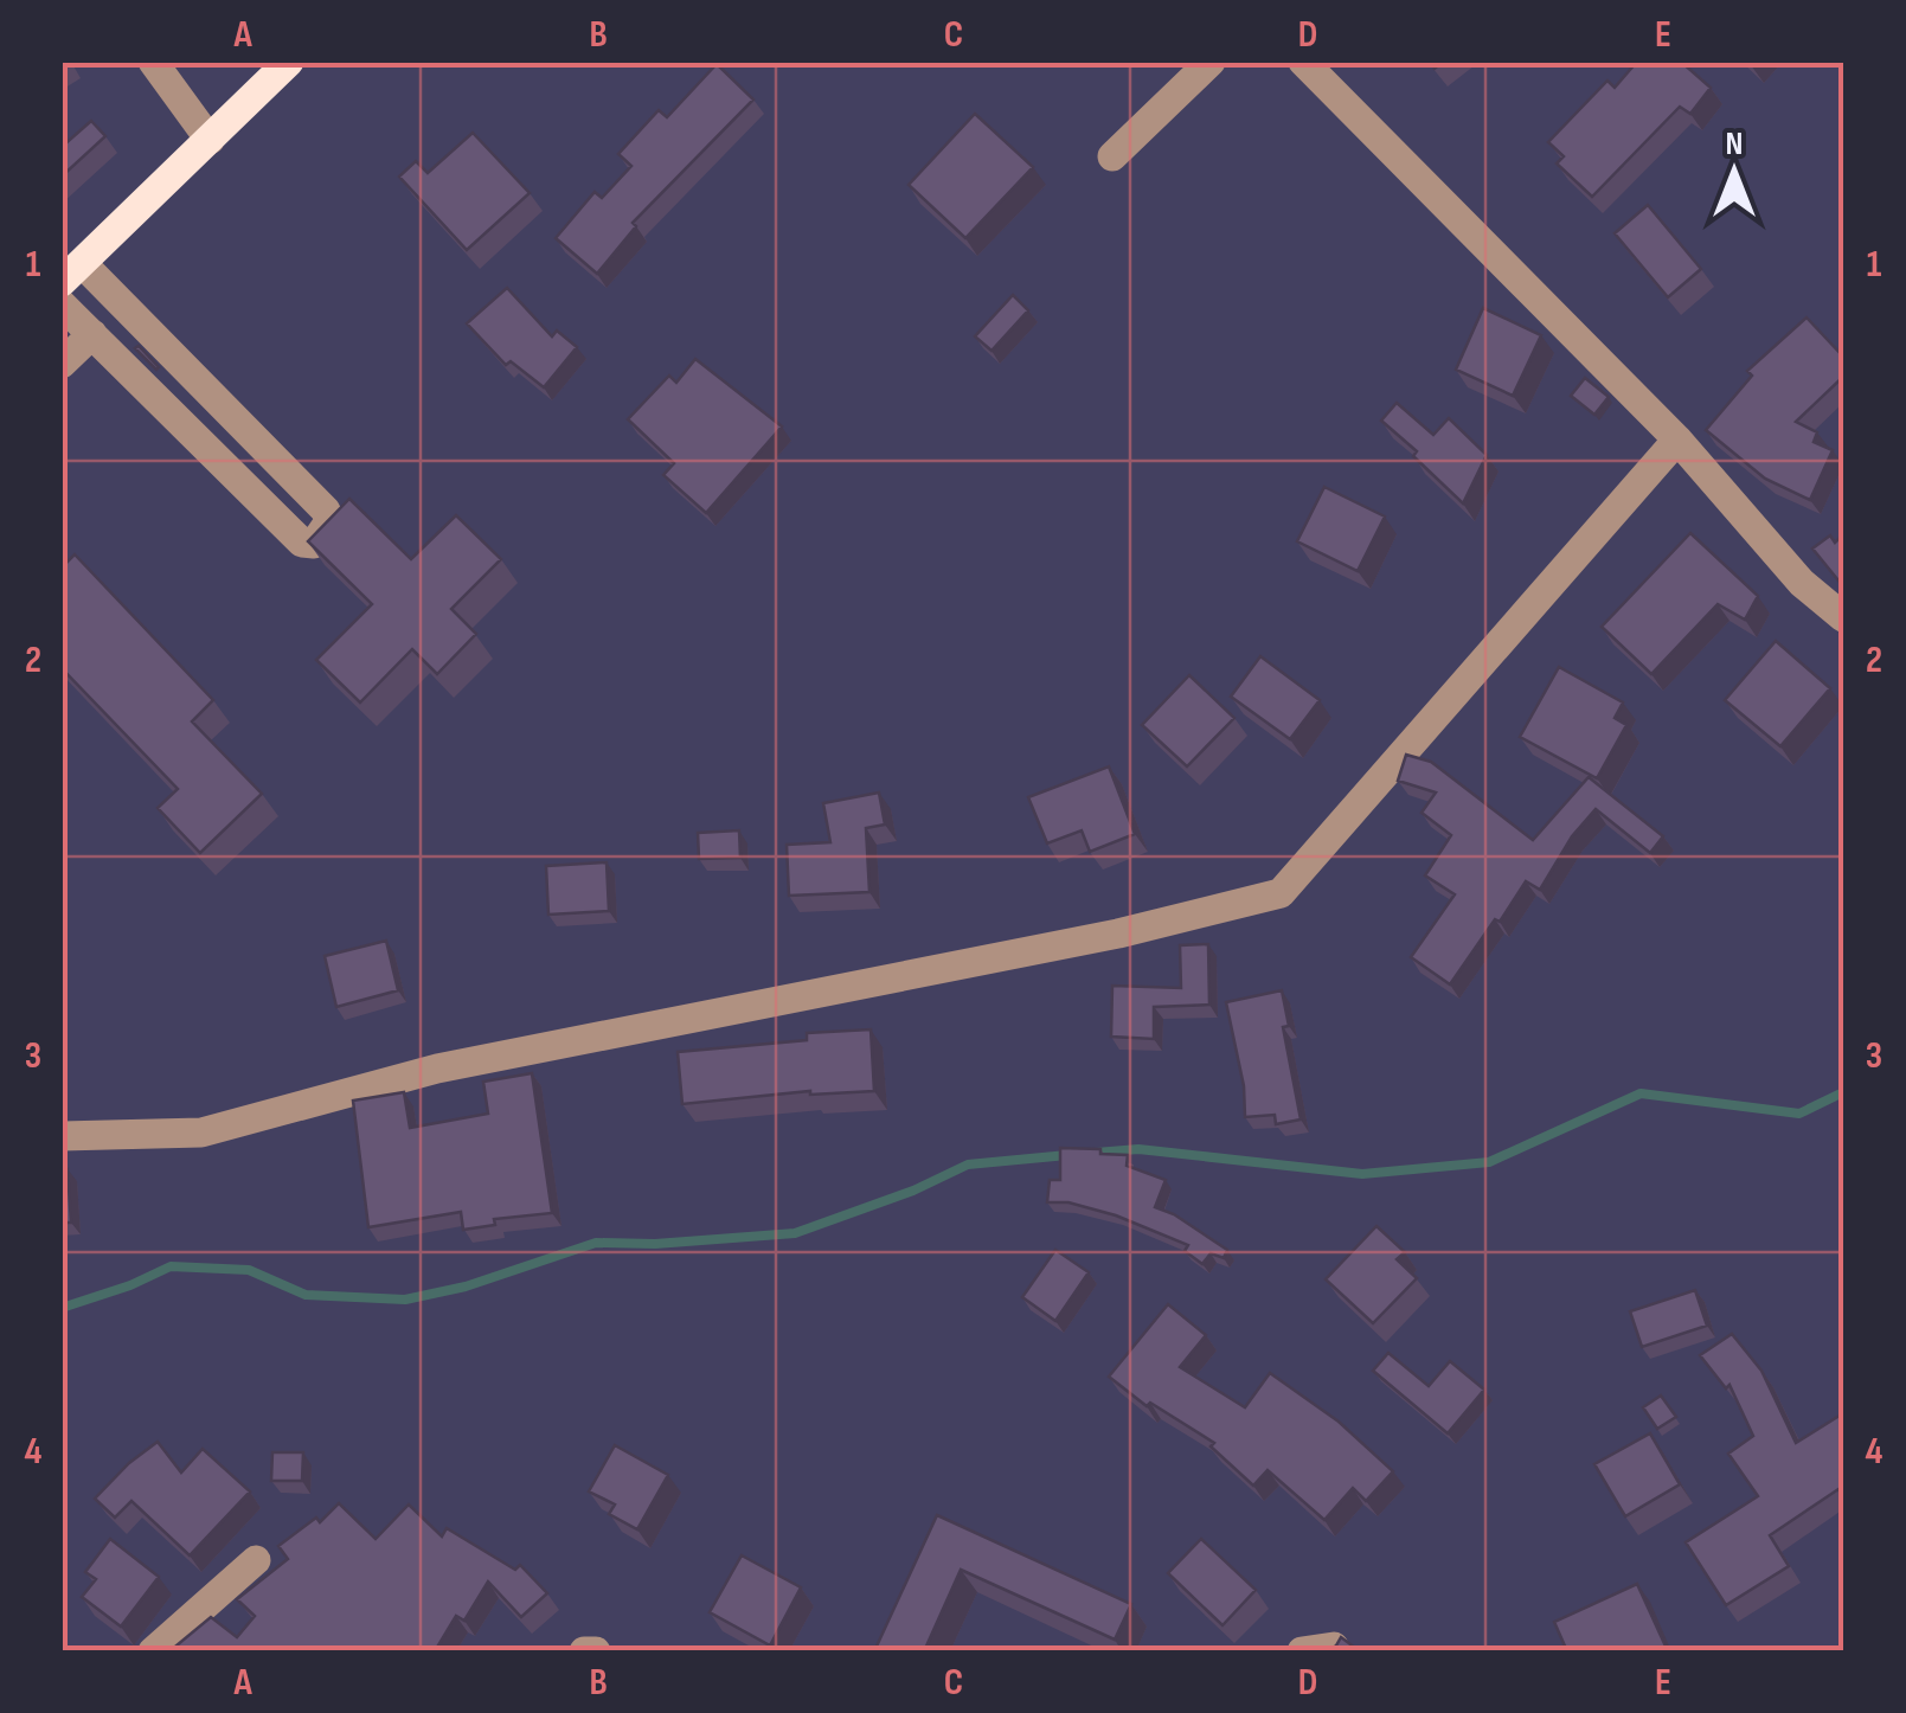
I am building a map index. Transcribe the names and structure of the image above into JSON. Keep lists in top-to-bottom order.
{
  "north": "top",
  "grid": {
    "columns": [
      "A",
      "B",
      "C",
      "D",
      "E"
    ],
    "rows": [
      "1",
      "2",
      "3",
      "4"
    ]
  }
}
